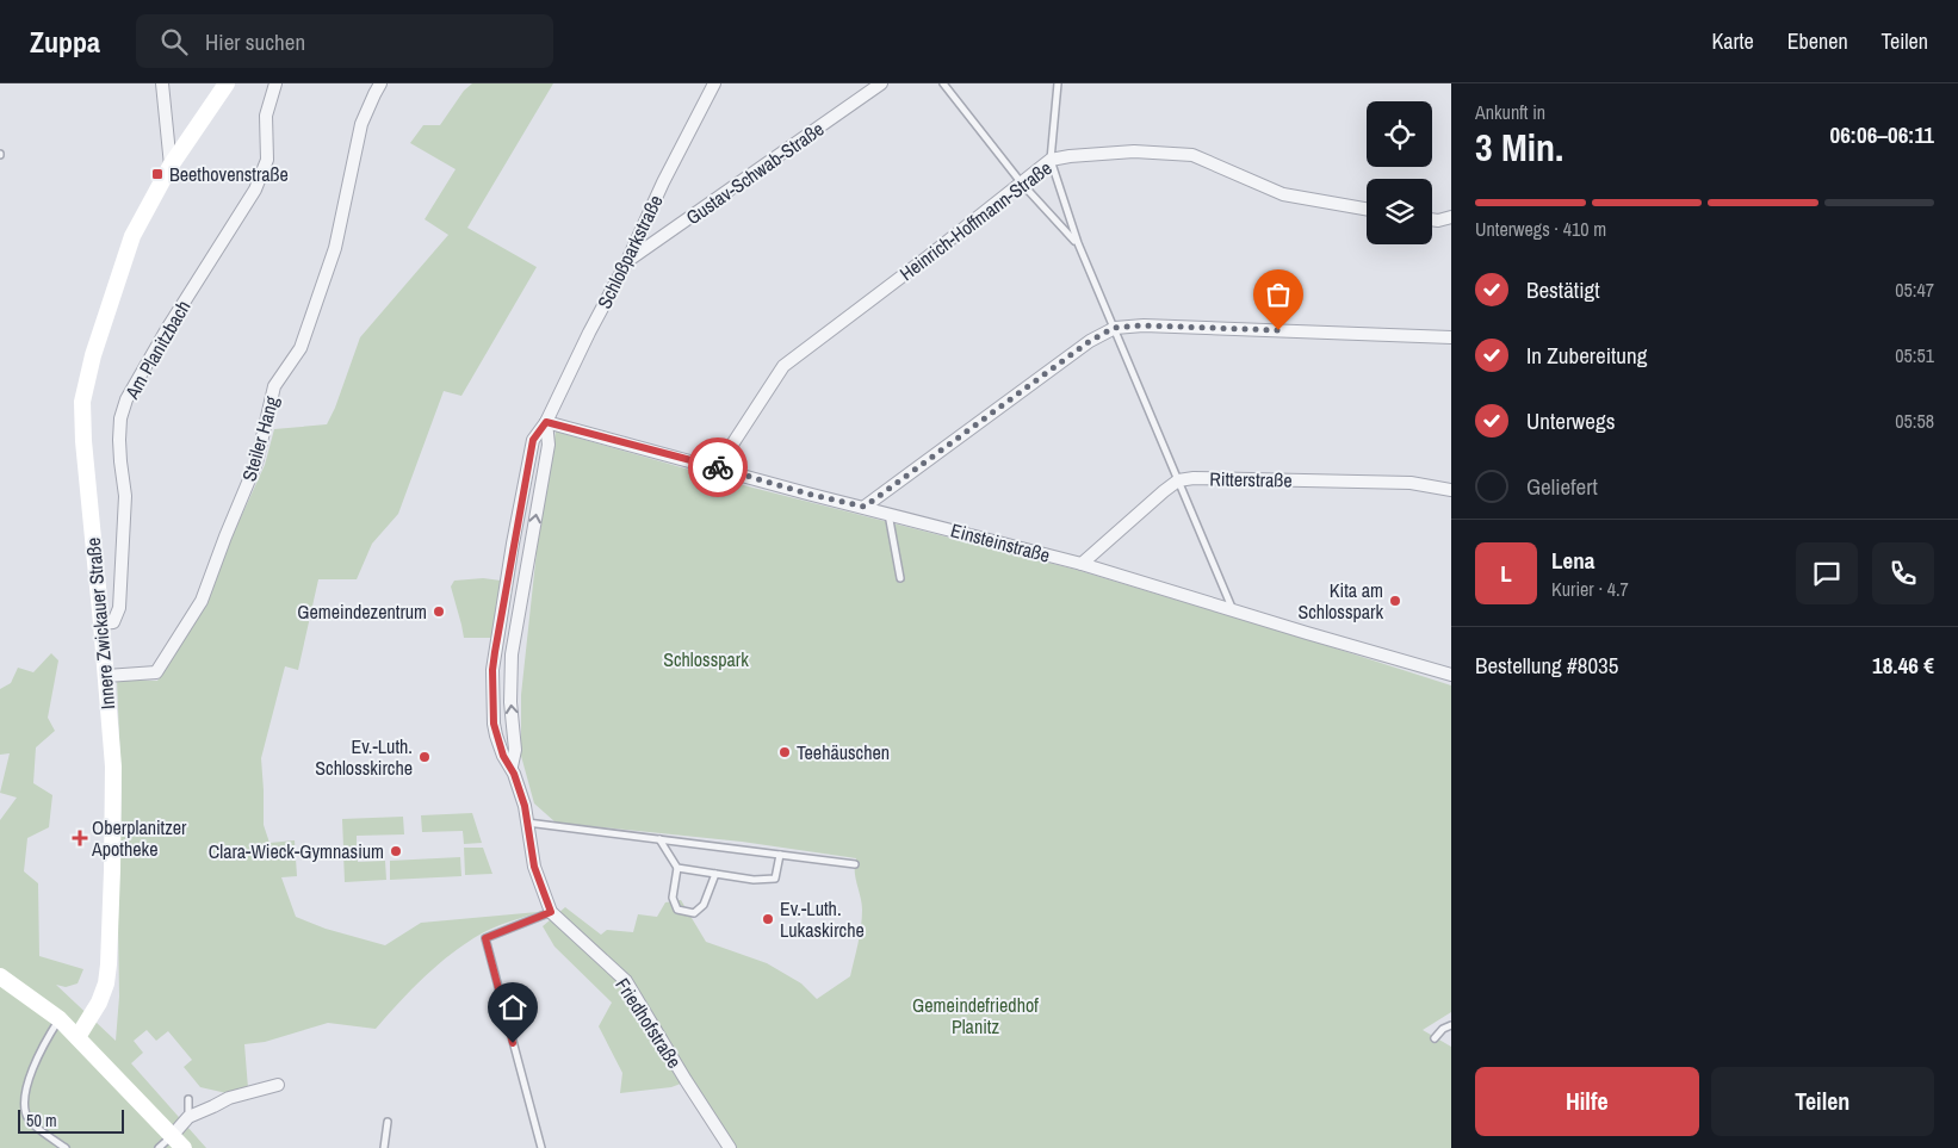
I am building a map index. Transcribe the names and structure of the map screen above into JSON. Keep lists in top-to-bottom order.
{
  "streets": {
    "main road": ["Innere Zwickauer Straße"],
    "street": [
      "Gustav-Schwab-Straße",
      "Heinrich-Hoffmann-Straße",
      "Schloßparkstraße",
      "Am Planitzbach",
      "Steiler Hang",
      "Ritterstraße",
      "Einsteinstraße",
      "Friedhofstraße"
    ]
  },
  "crossings": [
    ["Gustav-Schwab-Straße", "Schloßparkstraße"],
    ["Heinrich-Hoffmann-Straße", "Einsteinstraße"],
    ["Schloßparkstraße", "Einsteinstraße"],
    ["Am Planitzbach", "Innere Zwickauer Straße"],
    ["Steiler Hang", "Innere Zwickauer Straße"]
  ],
  "parks": ["Schlosspark", "Gemeindefriedhof Planitz"],
  "places": {
    "transit": ["Beethovenstraße"],
    "other": [
      "Kita am Schlosspark",
      "Gemeindezentrum",
      "Teehäuschen",
      "Ev.-Luth. Schlosskirche",
      "Clara-Wieck-Gymnasium",
      "Ev.-Luth. Lukaskirche"
    ],
    "health": ["Oberplanitzer Apotheke"]
  },
  "scale_bar": "50 m",
  "page": {
    "header": "Zuppa",
    "search": "Hier suchen",
    "nav": ["Karte", "Ebenen", "Teilen"],
    "heading": ["3 Min.", "Ankunft in", "06:06–06:11"],
    "panel": [
      "Lena",
      "Kurier · 4.7",
      "Bestellung #8035",
      "18.46 €"
    ],
    "bar": "Unterwegs · 410 m",
    "list": [
      ["Bestätigt", "05:47"],
      ["In Zubereitung", "05:51"],
      ["Unterwegs", "05:58"],
      "Geliefert"
    ],
    "round": "L",
    "buttons": ["Hilfe", "Teilen"],
    "scale": "50 m"
  }
}
